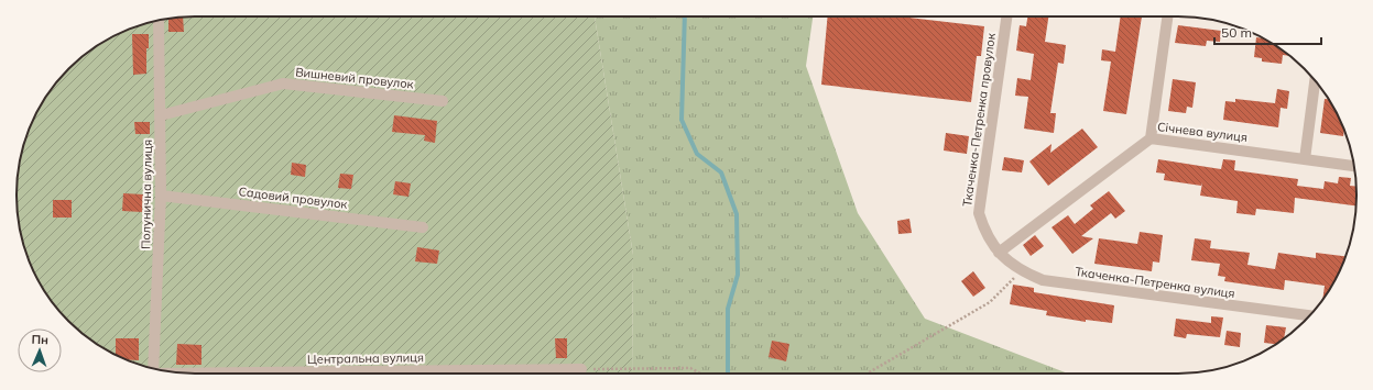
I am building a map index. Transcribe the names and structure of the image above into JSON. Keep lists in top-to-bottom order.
{
  "streets": {
    "street": [
      "Вишневий провулок",
      "Ткаченка-Петренка провулок",
      "Січнева вулиця",
      "Полунична вулиця",
      "Садовий провулок",
      "Ткаченка-Петренка вулиця",
      "Центральна вулиця"
    ]
  },
  "crossings": [
    ["Вишневий провулок", "Полунична вулиця"],
    ["Ткаченка-Петренка провулок", "Січнева вулиця"],
    ["Ткаченка-Петренка провулок", "Ткаченка-Петренка вулиця"],
    ["Січнева вулиця", "Ткаченка-Петренка вулиця"],
    ["Полунична вулиця", "Садовий провулок"]
  ],
  "scale_bar": "50 m",
  "north": "top"
}
